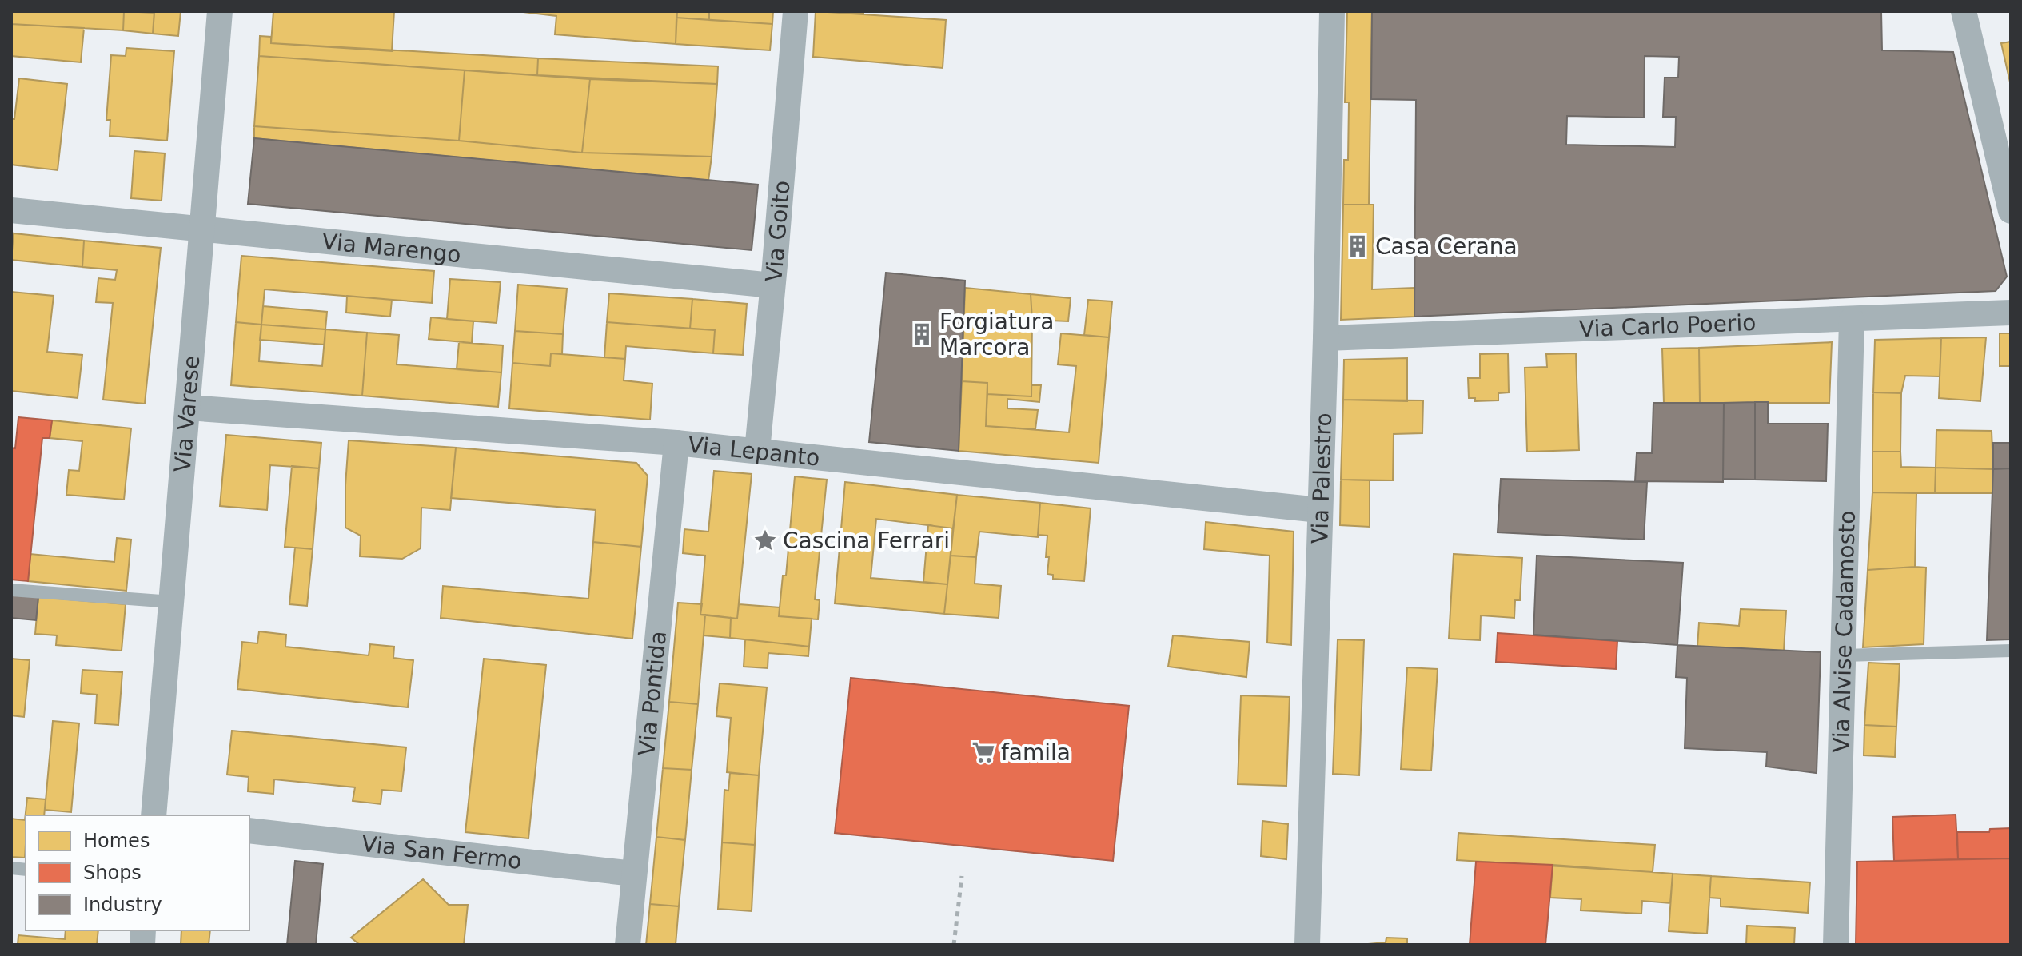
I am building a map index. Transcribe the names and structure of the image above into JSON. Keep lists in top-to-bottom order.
{
  "streets": {
    "street": [
      "Via Goito",
      "Via Marengo",
      "Via Carlo Poerio",
      "Via Varese",
      "Via Lepanto",
      "Via Palestro",
      "Via Alvise Cadamosto",
      "Via Pontida",
      "Via San Fermo"
    ]
  },
  "crossings": [
    ["Via Goito", "Via Marengo"],
    ["Via Goito", "Via Lepanto"],
    ["Via Marengo", "Via Varese"],
    ["Via Carlo Poerio", "Via Palestro"],
    ["Via Carlo Poerio", "Via Alvise Cadamosto"],
    ["Via Varese", "Via Lepanto"],
    ["Via Lepanto", "Via Palestro"],
    ["Via Lepanto", "Via Pontida"],
    ["Via Pontida", "Via San Fermo"]
  ],
  "places": {
    "building": ["Casa Cerana", "Forgiatura Marcora"],
    "place": ["Cascina Ferrari"],
    "supermarket": ["famila"]
  },
  "legend": ["Homes", "Shops", "Industry"]
}
